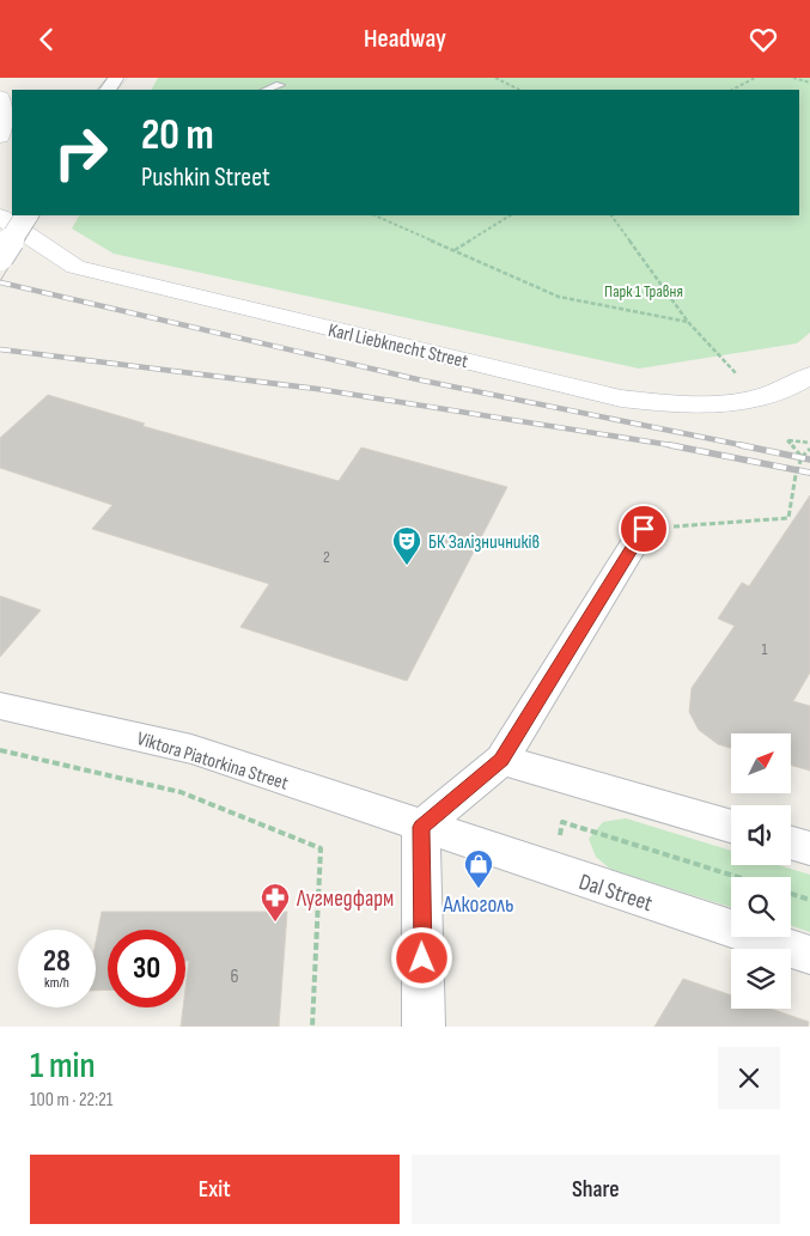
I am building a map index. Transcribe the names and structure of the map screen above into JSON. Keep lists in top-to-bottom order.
{
  "streets": {
    "street": ["Karl Liebknecht Street", "Viktora Piatorkina Street", "Dal Street"]
  },
  "crossings": [
    ["Viktora Piatorkina Street", "Dal Street"]
  ],
  "parks": ["Парк 1 Травня"],
  "places": {
    "theatre": ["БК Залізничників"],
    "shop": ["Алкоголь"],
    "pharmacy": ["Лугмедфарм"]
  },
  "house_numbers": ["2", "1", "6"],
  "north": "top right",
  "page": {
    "header": "Headway",
    "turn": ["20 m", "Pushkin Street"],
    "speed": "28 km/h",
    "limit": "30",
    "heading": ["1 min", "100 m · 22:21"],
    "buttons": ["Exit", "Share"]
  }
}
